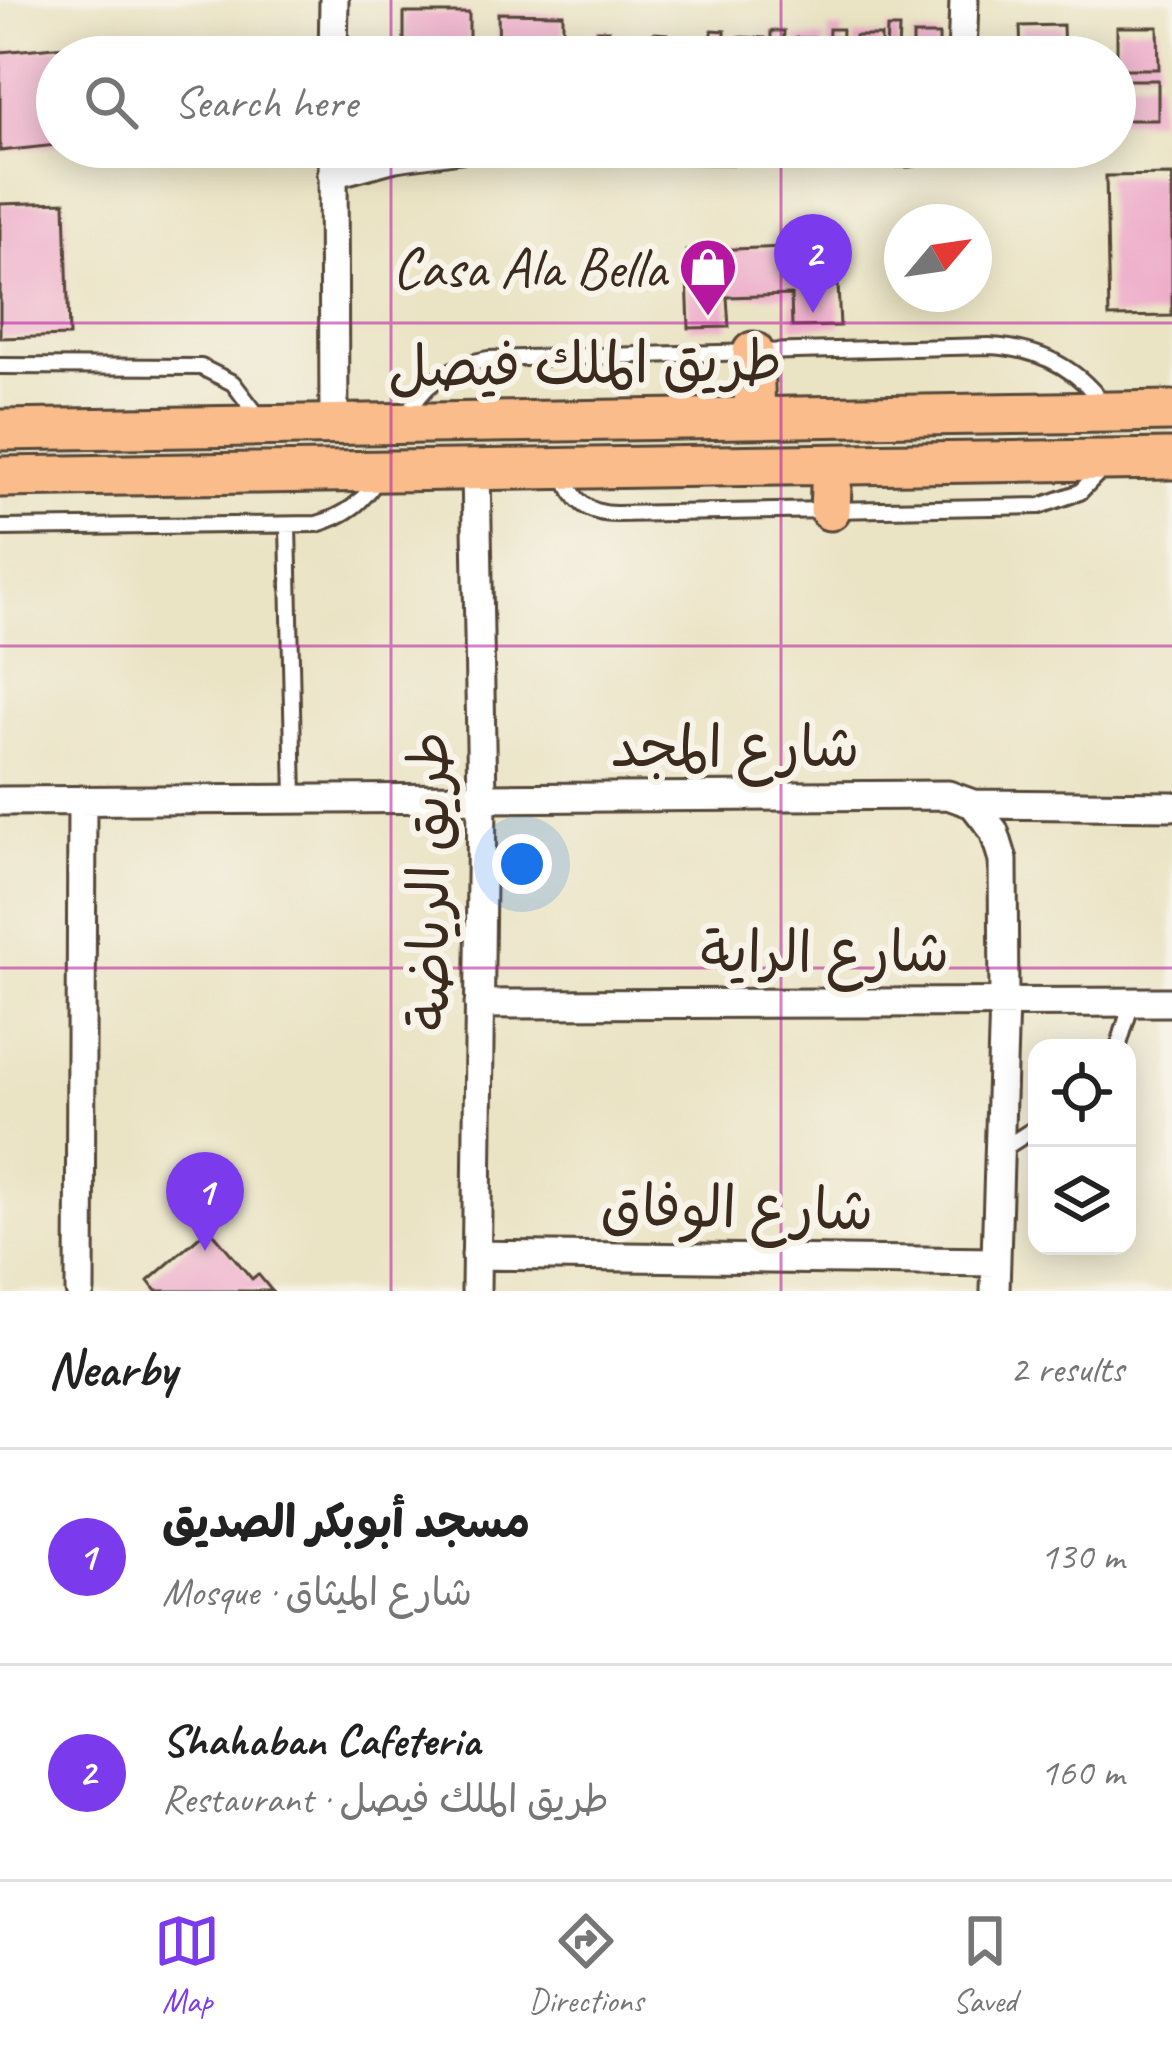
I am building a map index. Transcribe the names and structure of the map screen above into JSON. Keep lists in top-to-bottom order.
{
  "streets": {
    "main road": ["طريق الملك فيصل"],
    "street": [
      "شارع المجد",
      "طريق الرياضة",
      "شارع الراية",
      "شارع الوفاق"
    ]
  },
  "crossings": [
    ["طريق الملك فيصل", "طريق الرياضة"],
    ["شارع المجد", "طريق الرياضة"],
    ["طريق الرياضة", "شارع الراية"],
    ["طريق الرياضة", "شارع الوفاق"]
  ],
  "places": {
    "shop": ["Casa Ala Bella"]
  },
  "north": "top right",
  "page": {
    "search": "Search here",
    "pins": ["2", "1"],
    "heading": ["Nearby", "2 results"],
    "list": [
      {
        "mark": "1",
        "name": "مسجد أبوبكر الصديق",
        "note": "Mosque · شارع الميثاق",
        "value": "130 m"
      },
      {
        "mark": "2",
        "name": "Shahaban Cafeteria",
        "note": "Restaurant · طريق الملك فيصل",
        "value": "160 m"
      }
    ],
    "nav": ["Map", "Directions", "Saved"]
  }
}
